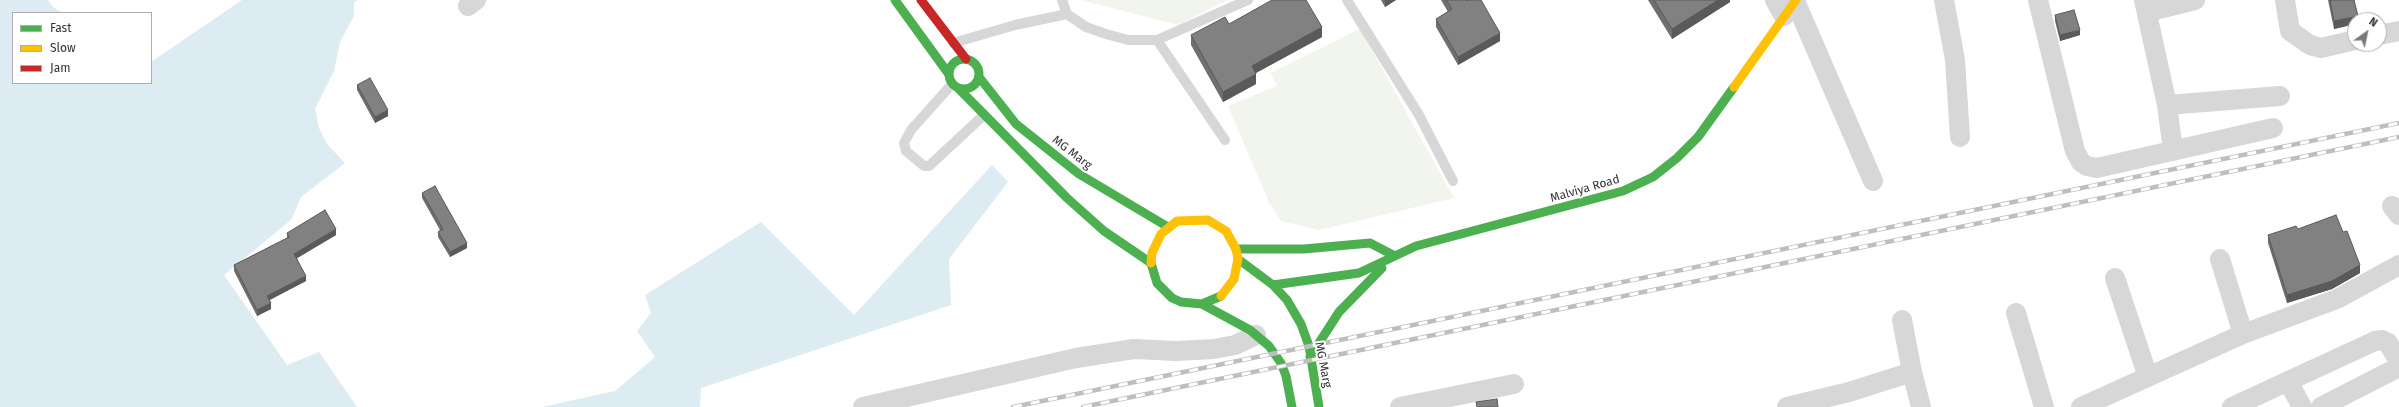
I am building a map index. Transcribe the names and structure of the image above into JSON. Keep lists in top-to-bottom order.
{
  "streets": {
    "main road": ["MG Marg", "Malviya Road"]
  },
  "crossings": [
    ["MG Marg", "Malviya Road"]
  ],
  "legend": ["Fast", "Slow", "Jam"],
  "north": "top right"
}
